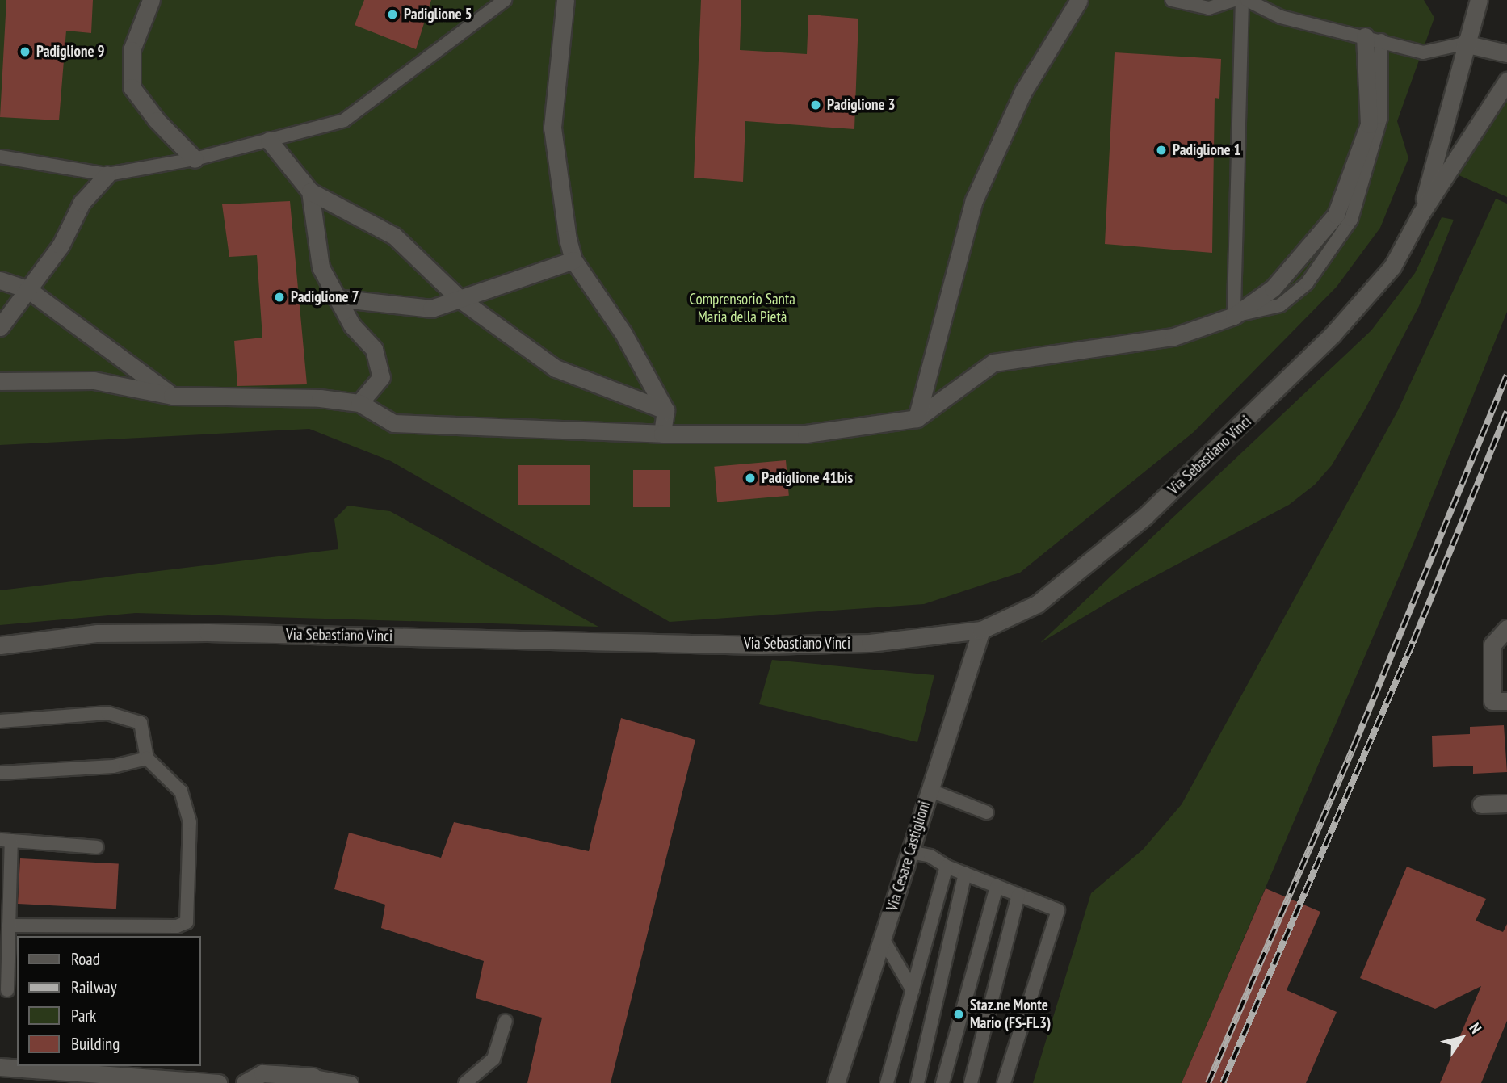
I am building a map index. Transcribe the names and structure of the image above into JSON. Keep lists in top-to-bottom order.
{
  "streets": {
    "street": ["Via Sebastiano Vinci", "Via Cesare Castiglioni"]
  },
  "crossings": [
    ["Via Sebastiano Vinci", "Via Cesare Castiglioni"]
  ],
  "parks": ["Comprensorio Santa Maria della Pietà"],
  "places": [
    "Padiglione 5",
    "Padiglione 9",
    "Padiglione 3",
    "Padiglione 1",
    "Padiglione 7",
    "Padiglione 41bis",
    "Staz.ne Monte Mario (FS-FL3)"
  ],
  "legend": [
    "Road",
    "Railway",
    "Park",
    "Building"
  ],
  "north": "top right"
}
